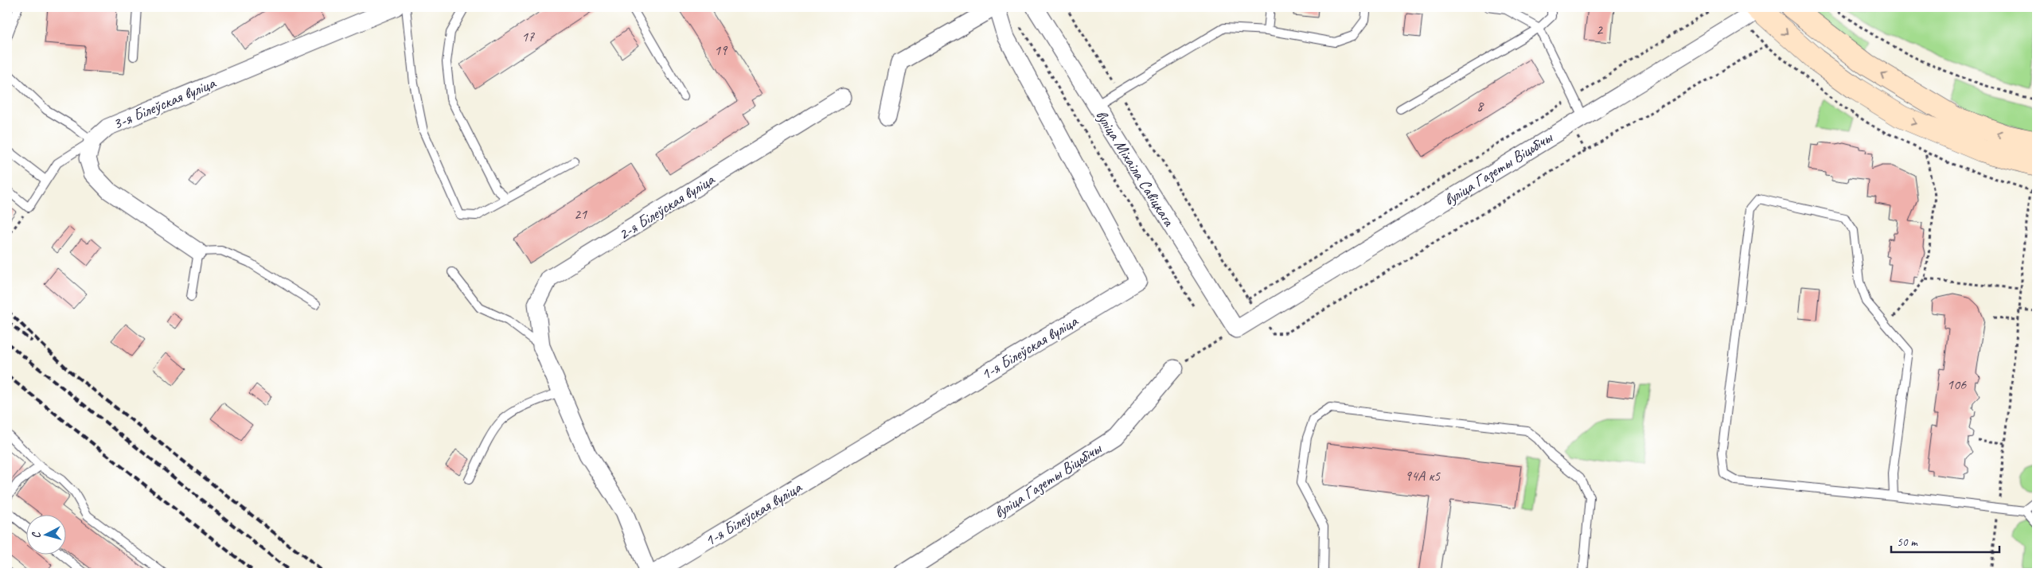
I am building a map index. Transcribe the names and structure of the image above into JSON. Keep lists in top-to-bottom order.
{
  "streets": {
    "street": [
      "3-я Білеўская вуліца",
      "вуліца Міхаіла Савіцкага",
      "вуліца Газеты Віцьбічы",
      "2-я Білеўская вуліца",
      "1-я Білеўская вуліца"
    ]
  },
  "crossings": [
    ["вуліца Міхаіла Савіцкага", "вуліца Газеты Віцьбічы"]
  ],
  "house_numbers": [
    "2",
    "17",
    "19",
    "8",
    "21",
    "106",
    "94А к5"
  ],
  "scale_bar": "50 m",
  "north": "left"
}
